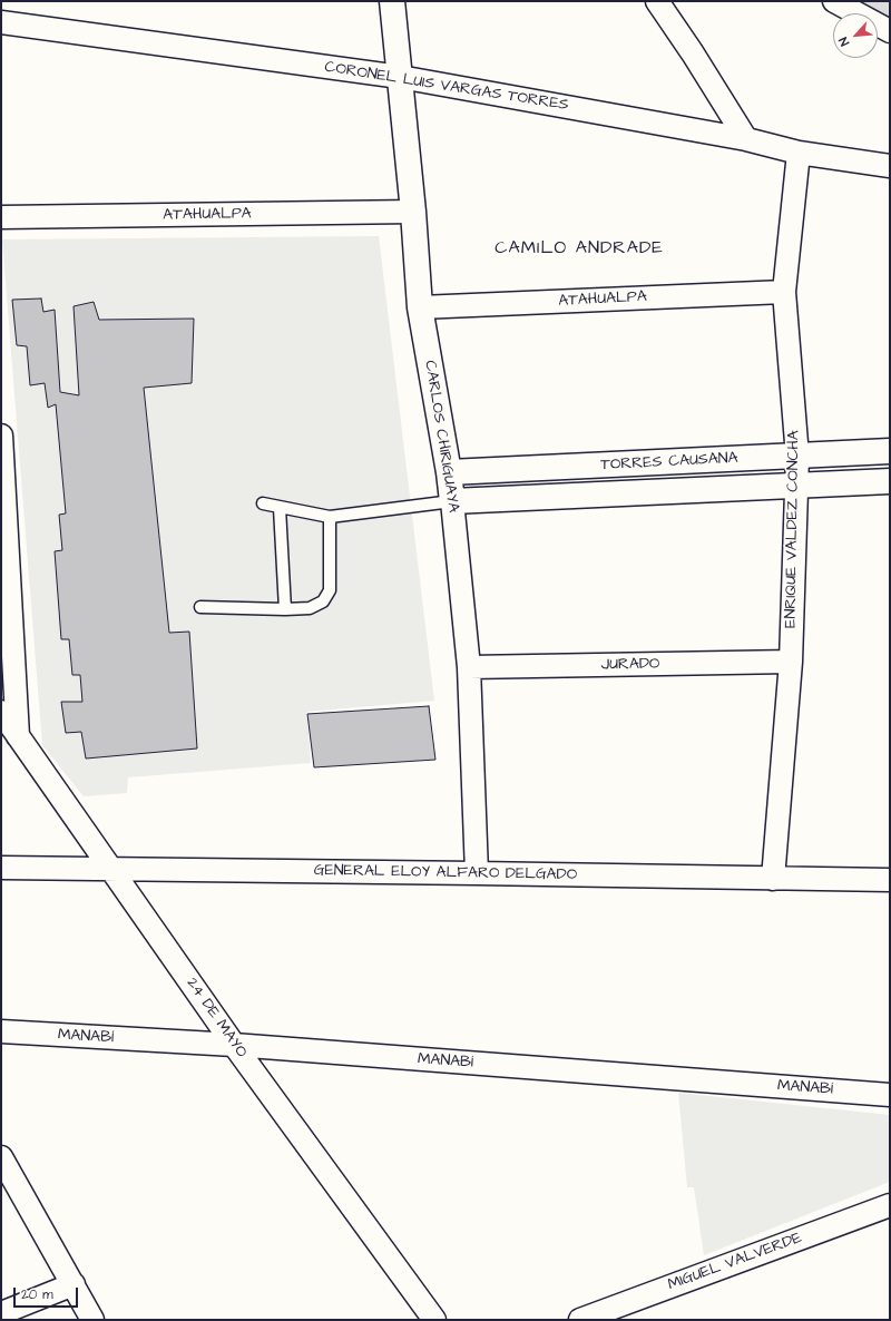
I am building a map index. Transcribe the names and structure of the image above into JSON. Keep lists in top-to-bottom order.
{
  "streets": {
    "main road": ["CARLOS CHIRIGUAYA", "TORRES CAUSANA"],
    "street": [
      "CORONEL LUIS VARGAS TORRES",
      "ATAHUALPA",
      "ENRIQUE VALDEZ CONCHA",
      "JURADO",
      "GENERAL ELOY ALFARO DELGADO",
      "24 DE MAYO",
      "MANABÍ",
      "MIGUEL VALVERDE"
    ]
  },
  "crossings": [
    ["CORONEL LUIS VARGAS TORRES", "CARLOS CHIRIGUAYA"],
    ["CORONEL LUIS VARGAS TORRES", "ENRIQUE VALDEZ CONCHA"],
    ["ATAHUALPA", "CARLOS CHIRIGUAYA"],
    ["ATAHUALPA", "ENRIQUE VALDEZ CONCHA"],
    ["CARLOS CHIRIGUAYA", "TORRES CAUSANA"],
    ["CARLOS CHIRIGUAYA", "JURADO"],
    ["CARLOS CHIRIGUAYA", "GENERAL ELOY ALFARO DELGADO"],
    ["TORRES CAUSANA", "ENRIQUE VALDEZ CONCHA"],
    ["ENRIQUE VALDEZ CONCHA", "JURADO"],
    ["ENRIQUE VALDEZ CONCHA", "GENERAL ELOY ALFARO DELGADO"],
    ["GENERAL ELOY ALFARO DELGADO", "24 DE MAYO"],
    ["24 DE MAYO", "MANABÍ"]
  ],
  "districts": ["CAMILO ANDRADE"],
  "scale_bar": "20 m",
  "north": "bottom left"
}
